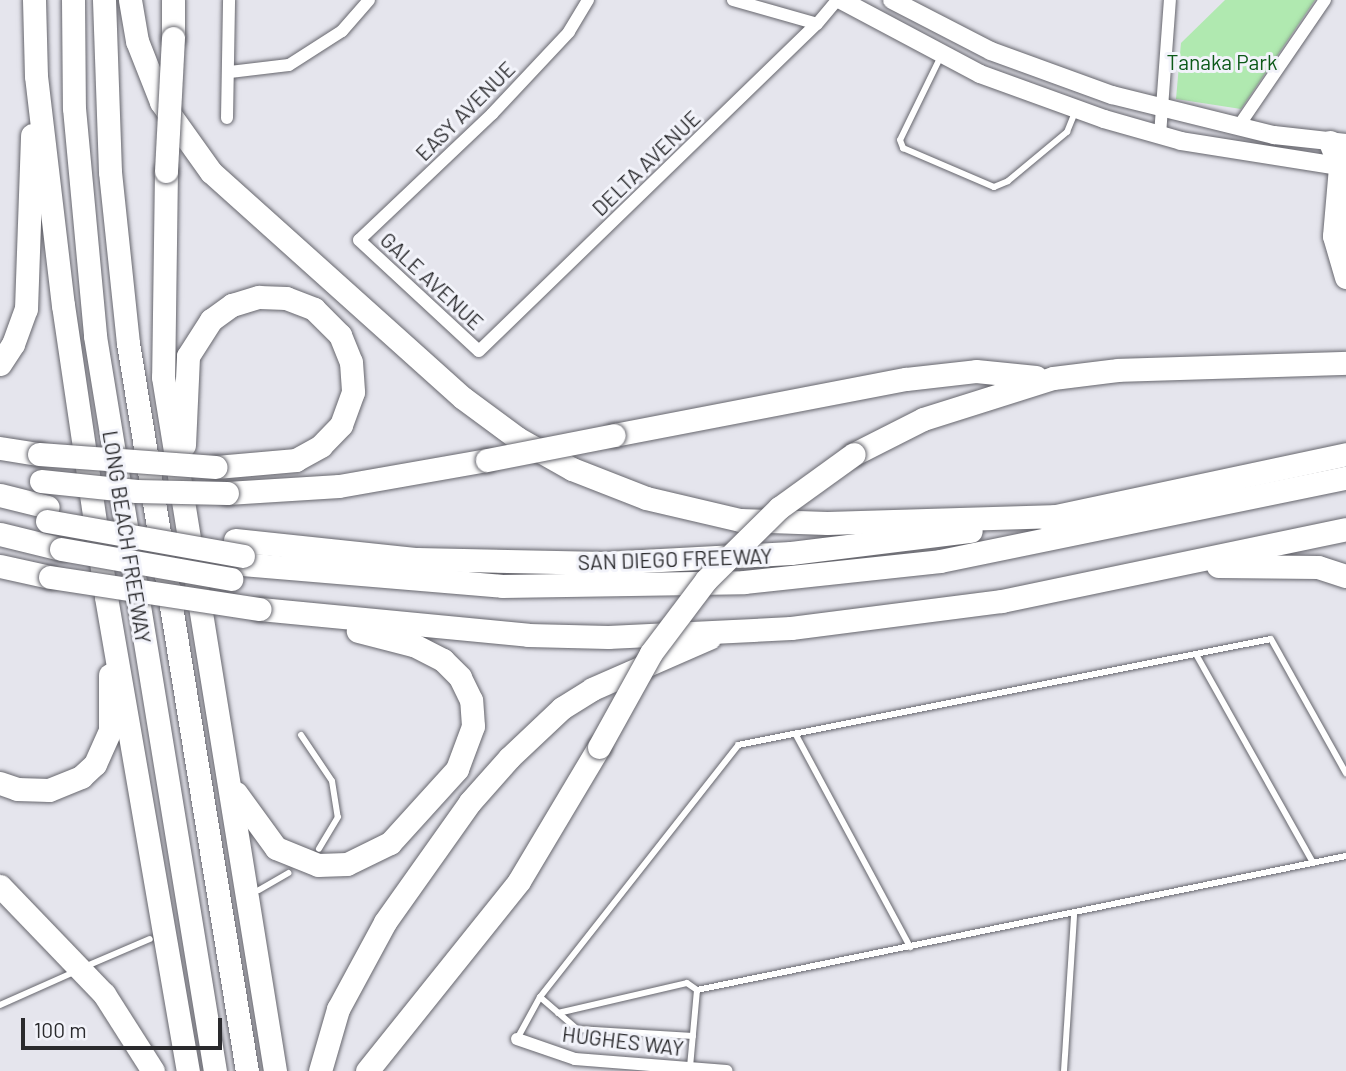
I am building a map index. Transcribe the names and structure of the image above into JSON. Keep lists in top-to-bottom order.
{
  "streets": {
    "highway": ["LONG BEACH FREEWAY", "SAN DIEGO FREEWAY"],
    "street": [
      "EASY AVENUE",
      "DELTA AVENUE",
      "GALE AVENUE",
      "HUGHES WAY"
    ]
  },
  "crossings": [
    ["EASY AVENUE", "GALE AVENUE"],
    ["DELTA AVENUE", "GALE AVENUE"]
  ],
  "parks": ["Tanaka Park"],
  "scale_bar": "100 m"
}
